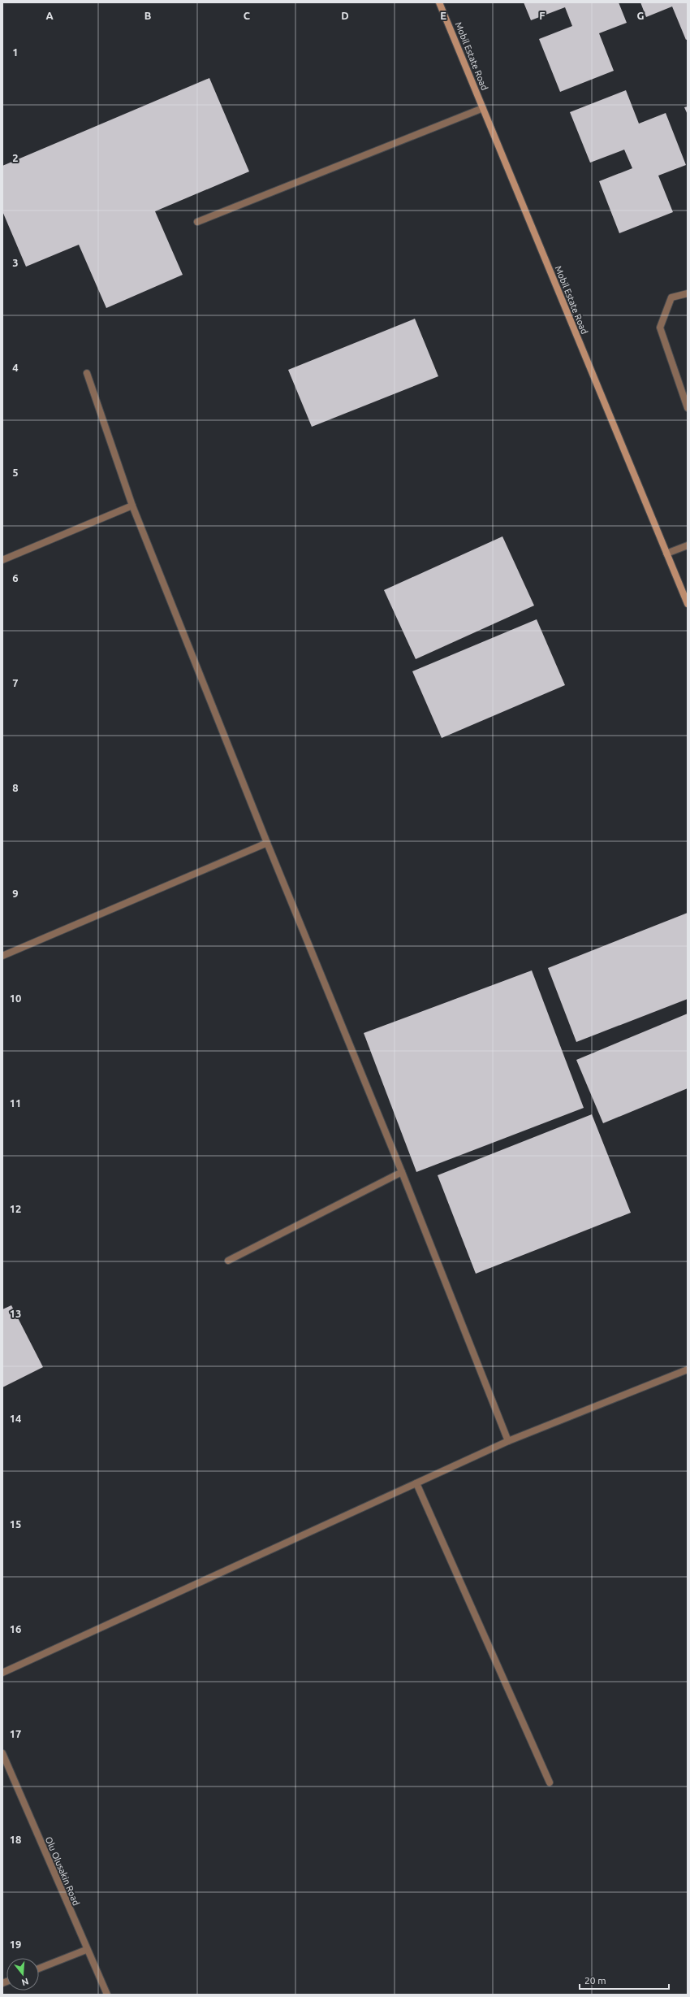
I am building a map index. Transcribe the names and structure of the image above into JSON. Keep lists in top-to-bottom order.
{
  "streets": {
    "main road": ["Mobil Estate Road"],
    "street": ["Olu Olusakin Road"]
  },
  "scale_bar": "20 m",
  "north": "bottom",
  "grid": {
    "columns": [
      "A",
      "B",
      "C",
      "D",
      "E",
      "F",
      "G"
    ],
    "rows": [
      "1",
      "2",
      "3",
      "4",
      "5",
      "6",
      "7",
      "8",
      "9",
      "10",
      "11",
      "12",
      "13",
      "14",
      "15",
      "16",
      "17",
      "18",
      "19"
    ]
  }
}
